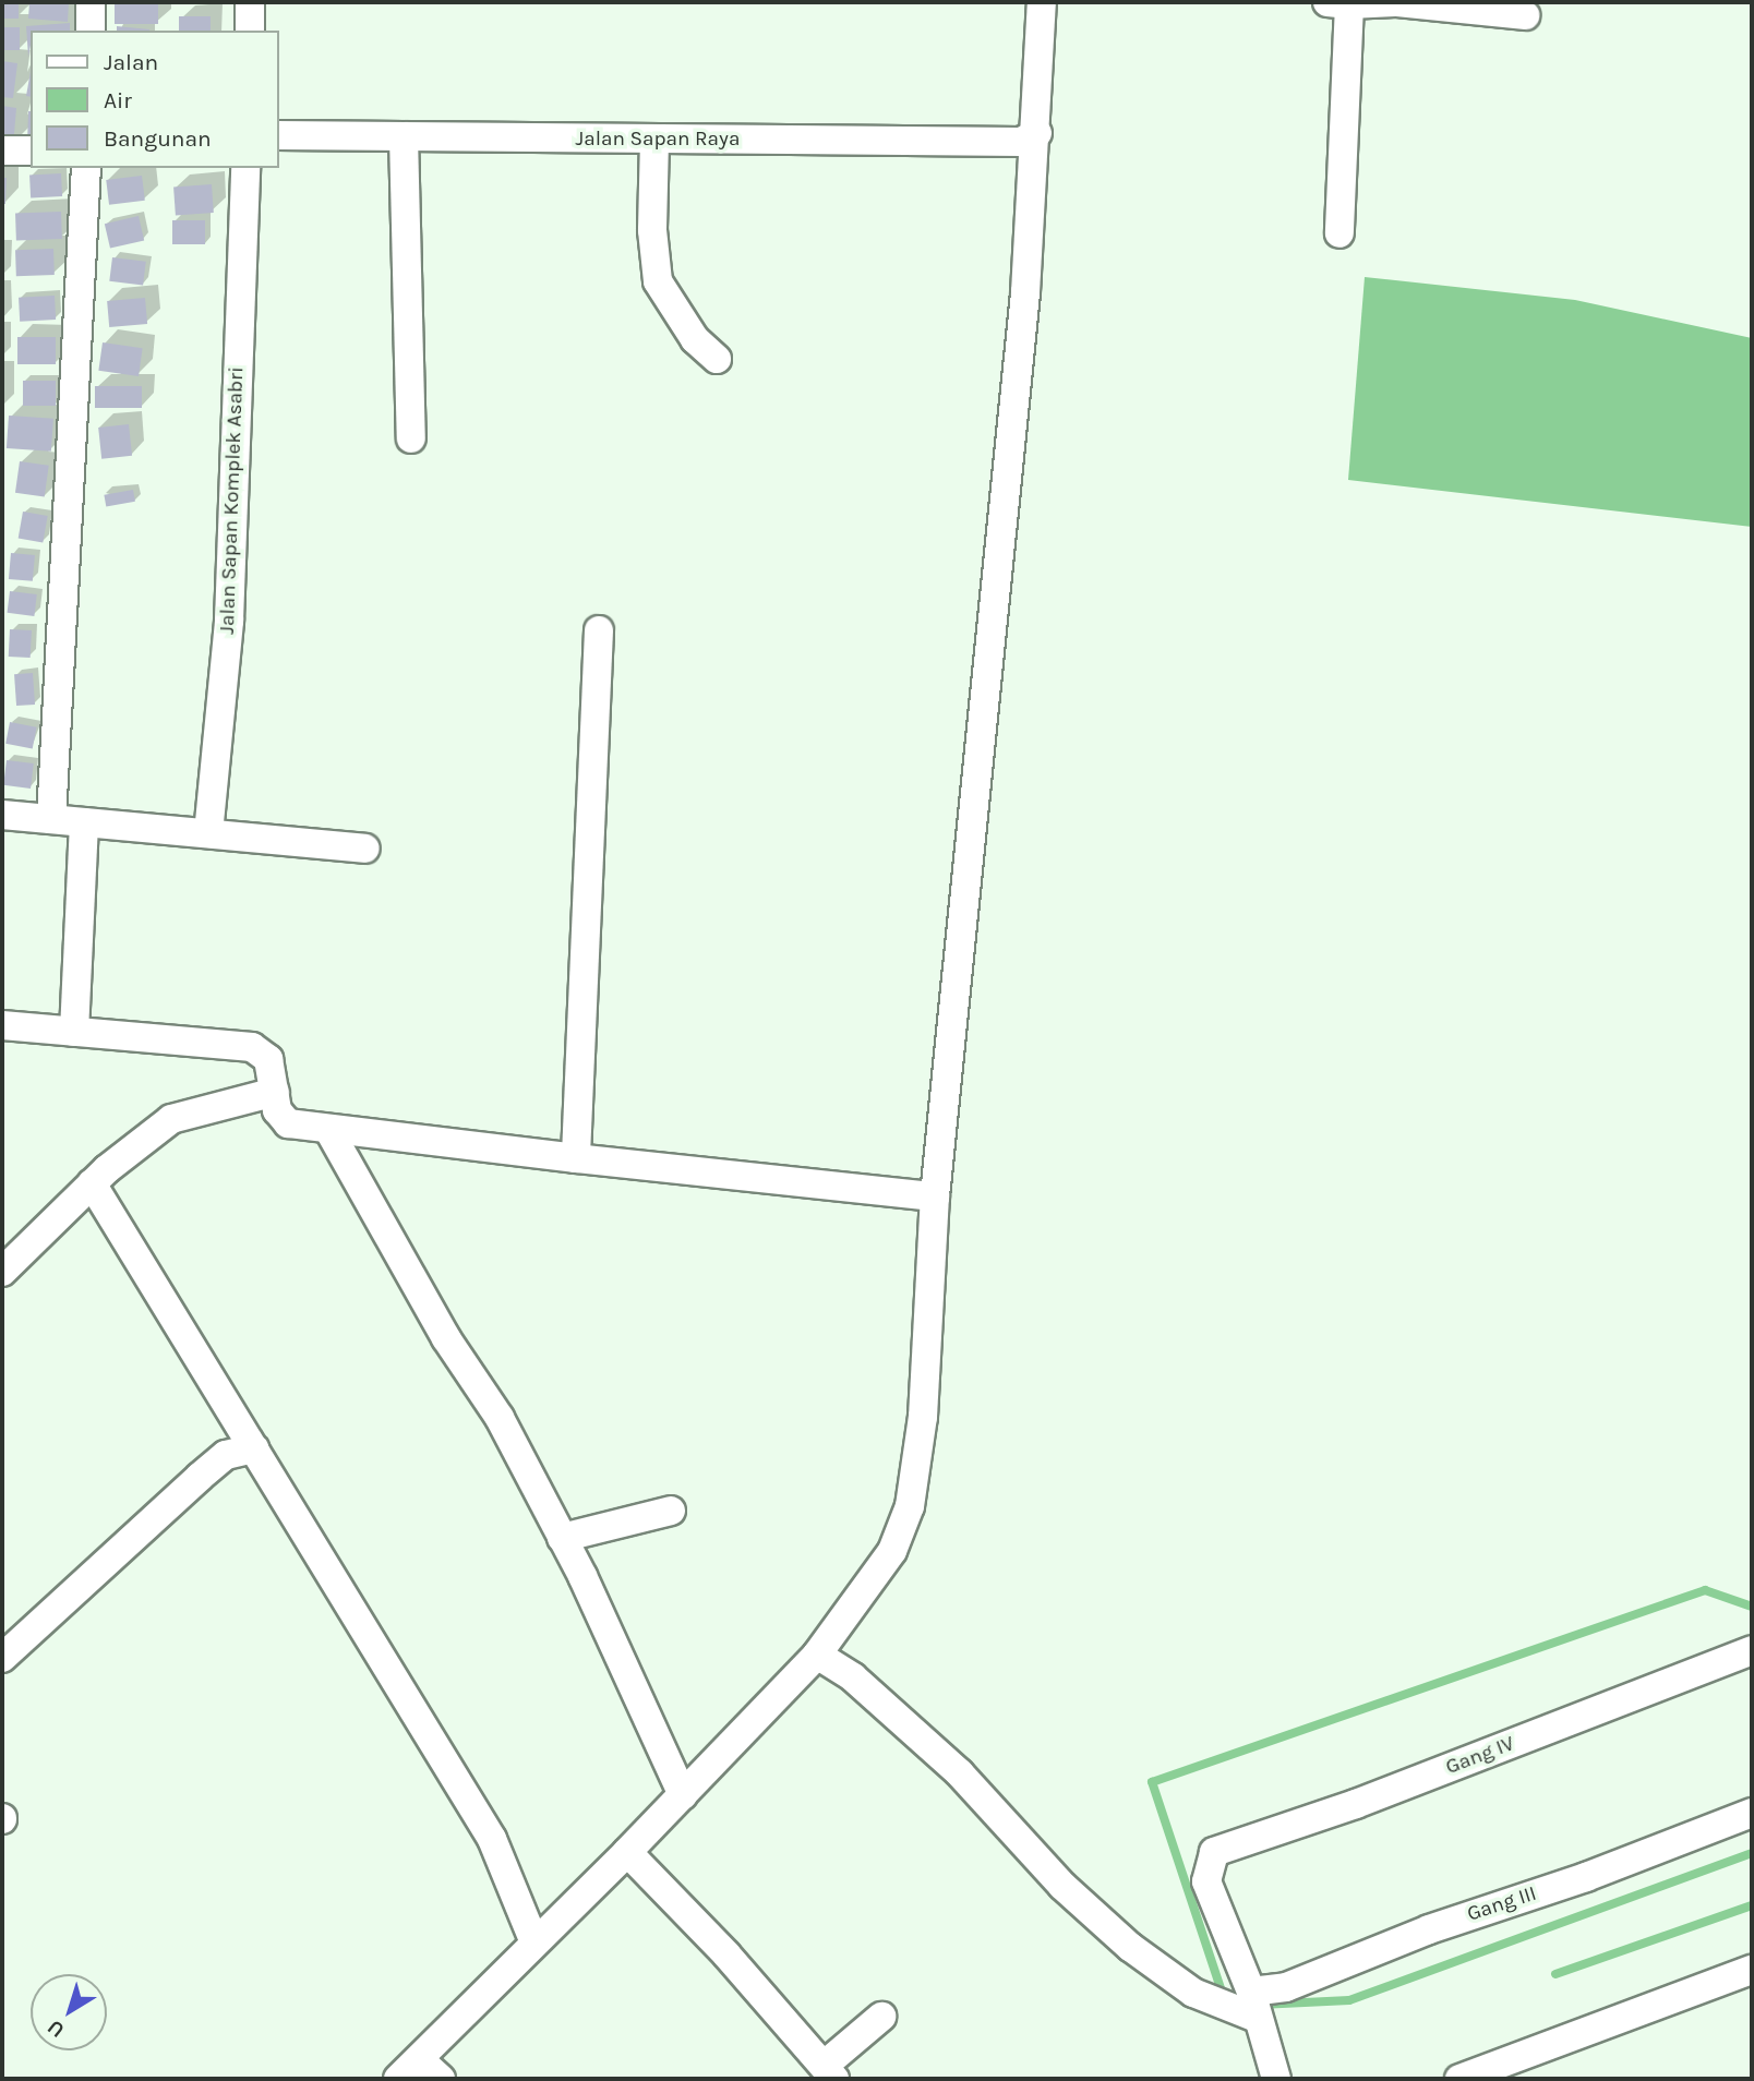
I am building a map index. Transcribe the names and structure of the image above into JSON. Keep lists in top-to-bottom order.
{
  "streets": {
    "street": [
      "Jalan Sapan Raya",
      "Jalan Sapan Komplek Asabri",
      "Gang IV",
      "Gang III"
    ]
  },
  "crossings": [
    ["Gang IV", "Gang III"]
  ],
  "legend": ["Jalan", "Air", "Bangunan"],
  "north": "bottom left"
}
